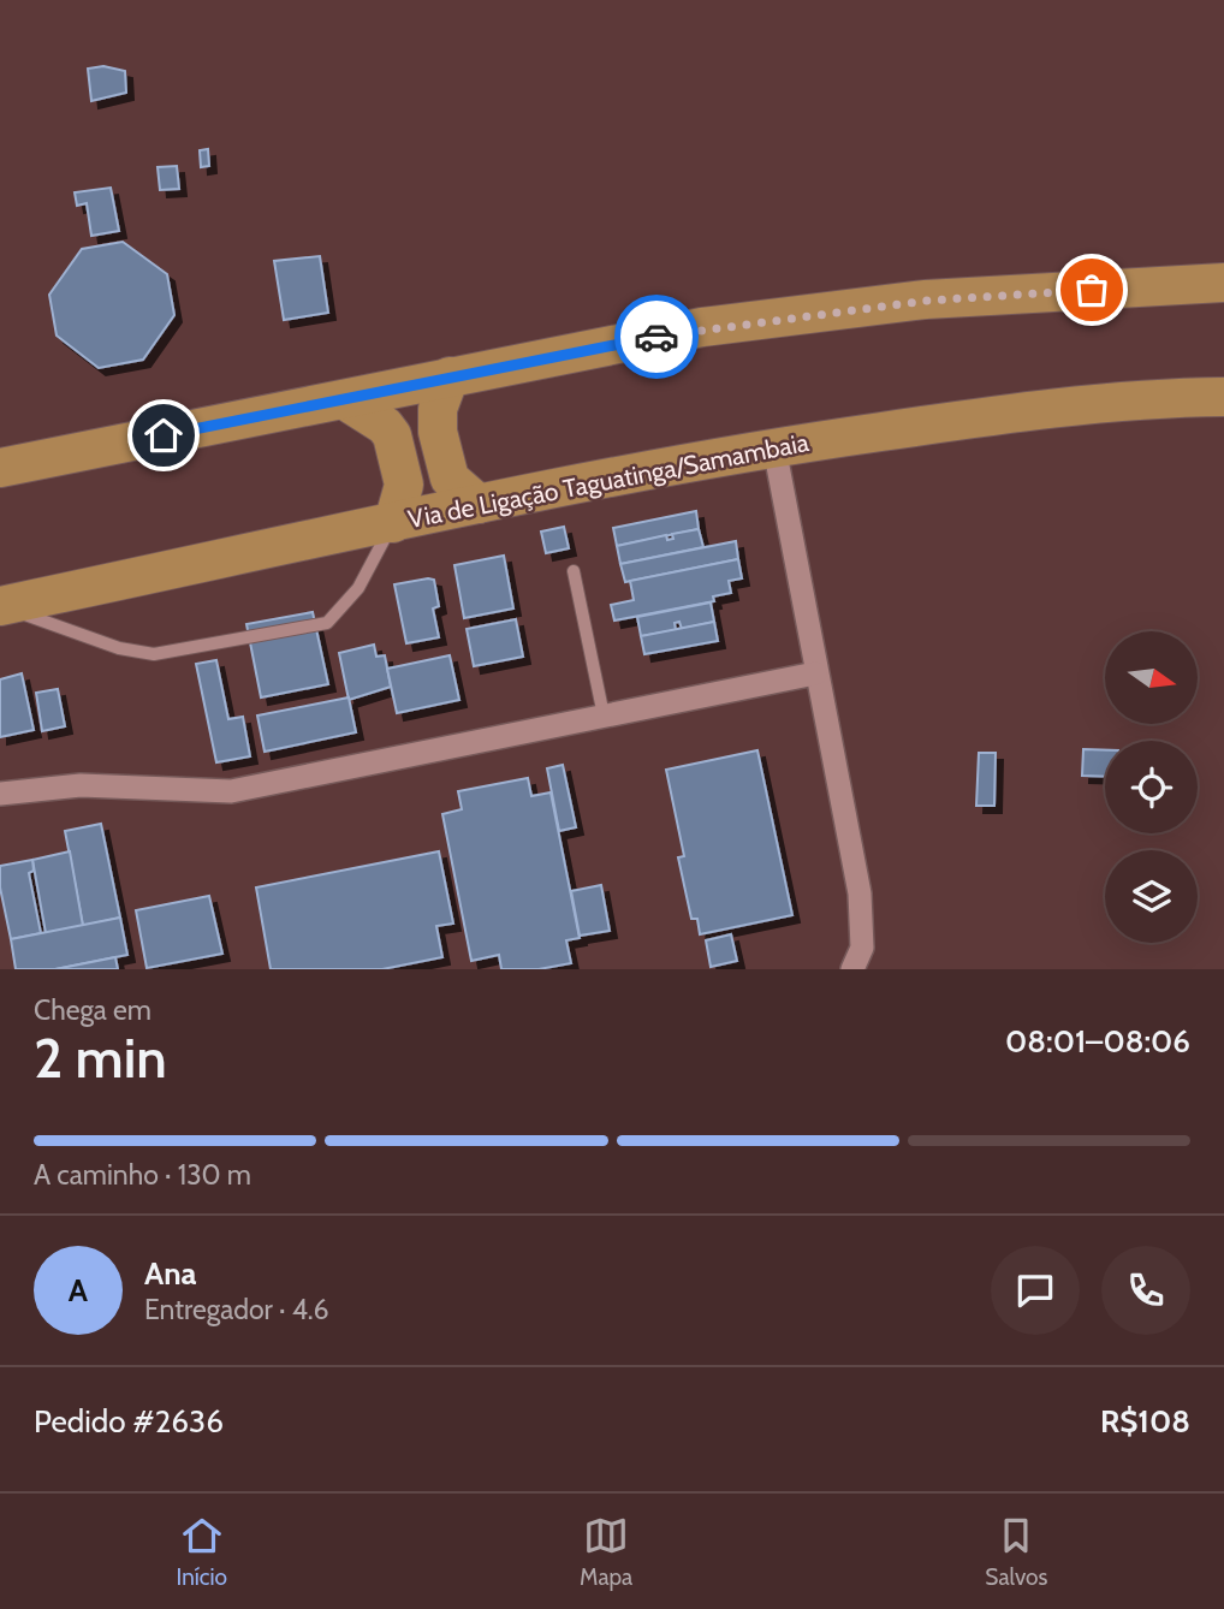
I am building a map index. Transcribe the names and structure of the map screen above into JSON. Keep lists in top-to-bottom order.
{
  "streets": {
    "main road": ["Via de Ligação Taguatinga/Samambaia"]
  },
  "north": "right",
  "page": {
    "heading": ["2 min", "Chega em", "08:01–08:06"],
    "panel": [
      "Ana",
      "Entregador · 4.6",
      "Pedido #2636",
      "R$108"
    ],
    "bar": "A caminho · 130 m",
    "round": "A",
    "tabs": ["Início", "Mapa", "Salvos"]
  }
}
